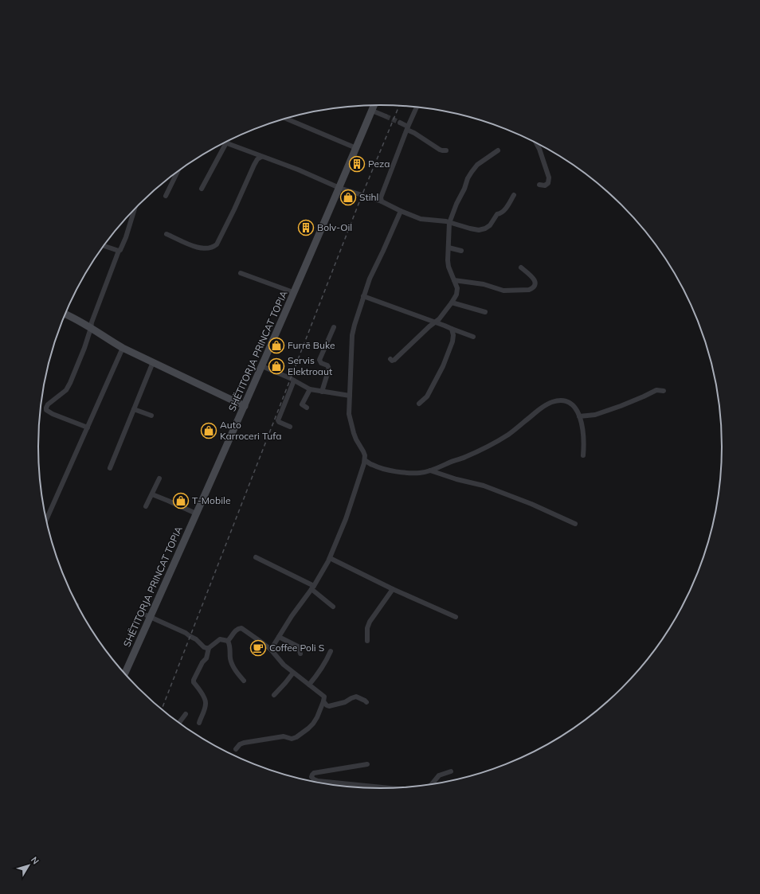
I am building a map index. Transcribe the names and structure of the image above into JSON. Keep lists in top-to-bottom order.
{
  "streets": {
    "main road": ["SHËTITORJA PRINCAT TOPIA"]
  },
  "places": {
    "building": ["Peza", "Bolv-Oil"],
    "shop": [
      "Stihl",
      "Furrë Buke",
      "Servis Elektroaut",
      "Auto Karroceri Tufa",
      "T-Mobile"
    ],
    "cafe": ["Coffee Poli S"]
  },
  "north": "top right"
}
